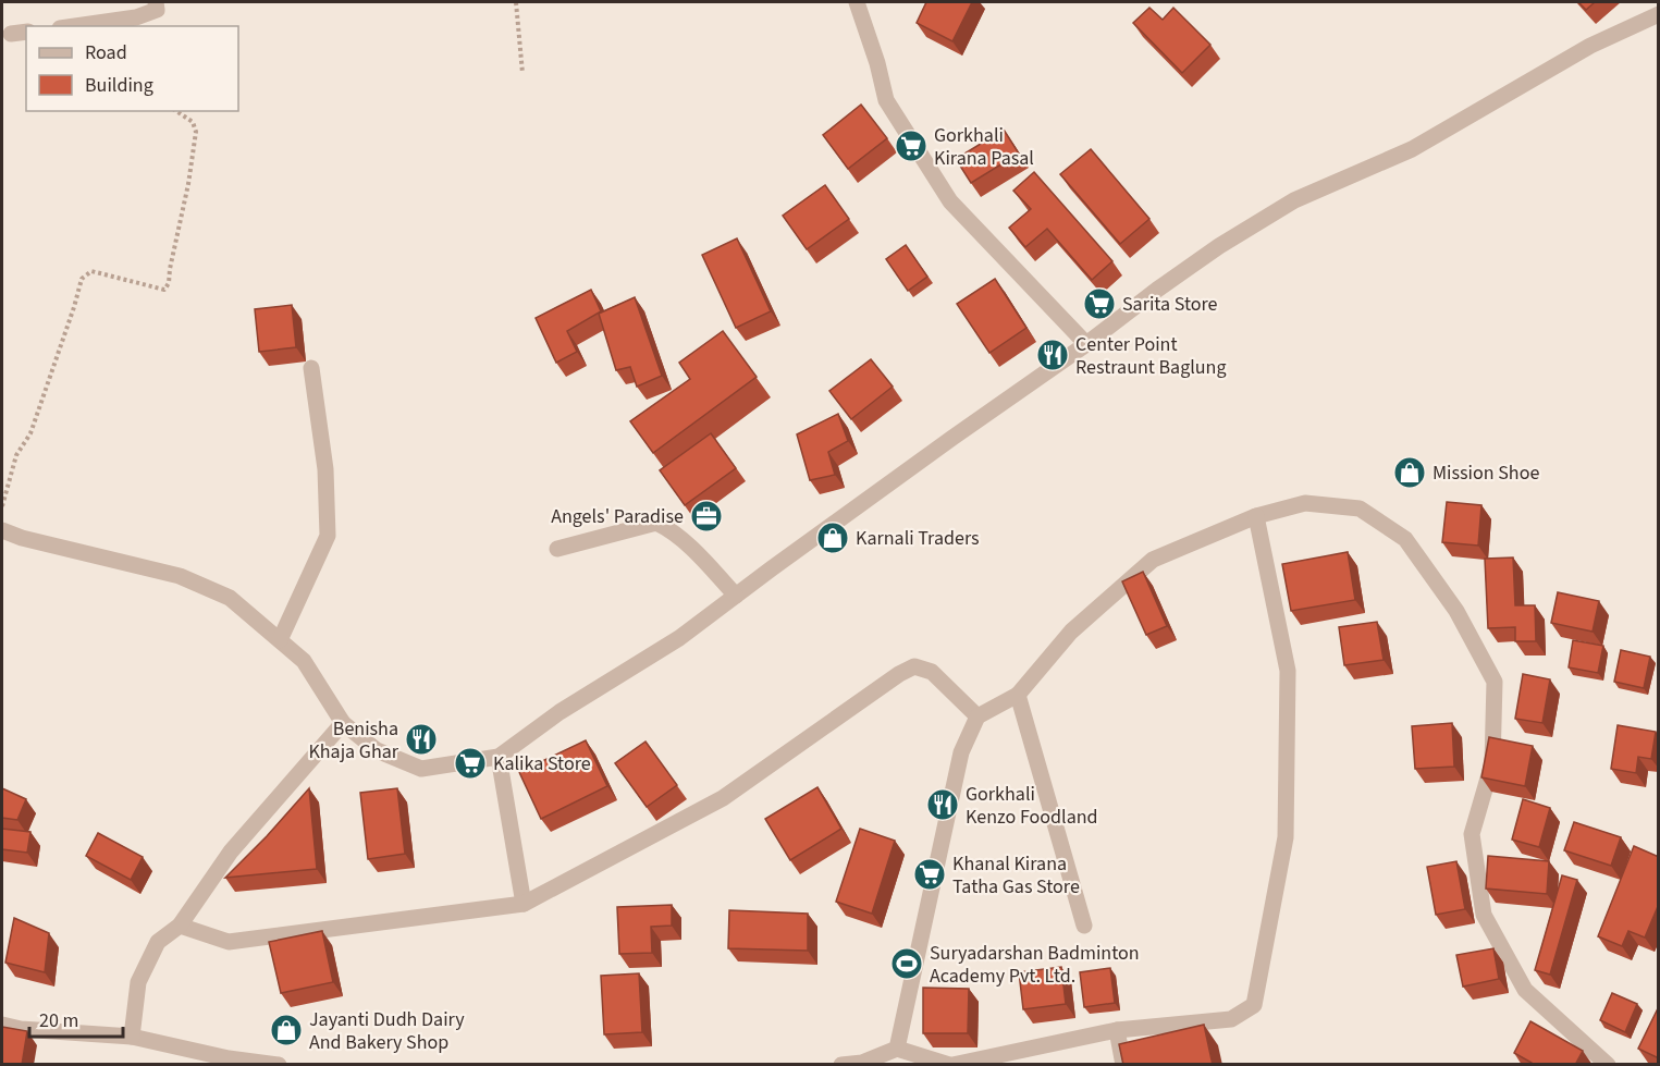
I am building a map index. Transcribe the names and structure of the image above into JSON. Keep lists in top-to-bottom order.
{
  "places": {
    "supermarket": [
      "Gorkhali Kirana Pasal",
      "Sarita Store",
      "Kalika Store",
      "Khanal Kirana Tatha Gas Store"
    ],
    "restaurant": ["Center Point Restraunt Baglung", "Benisha Khaja Ghar", "Gorkhali Kenzo Foodland"],
    "shop": ["Mission Shoe", "Karnali Traders", "Jayanti Dudh Dairy And Bakery Shop"],
    "office": ["Angels' Paradise"],
    "sports": ["Suryadarshan Badminton Academy Pvt. Ltd."]
  },
  "legend": ["Road", "Building"],
  "scale_bar": "20 m"
}
